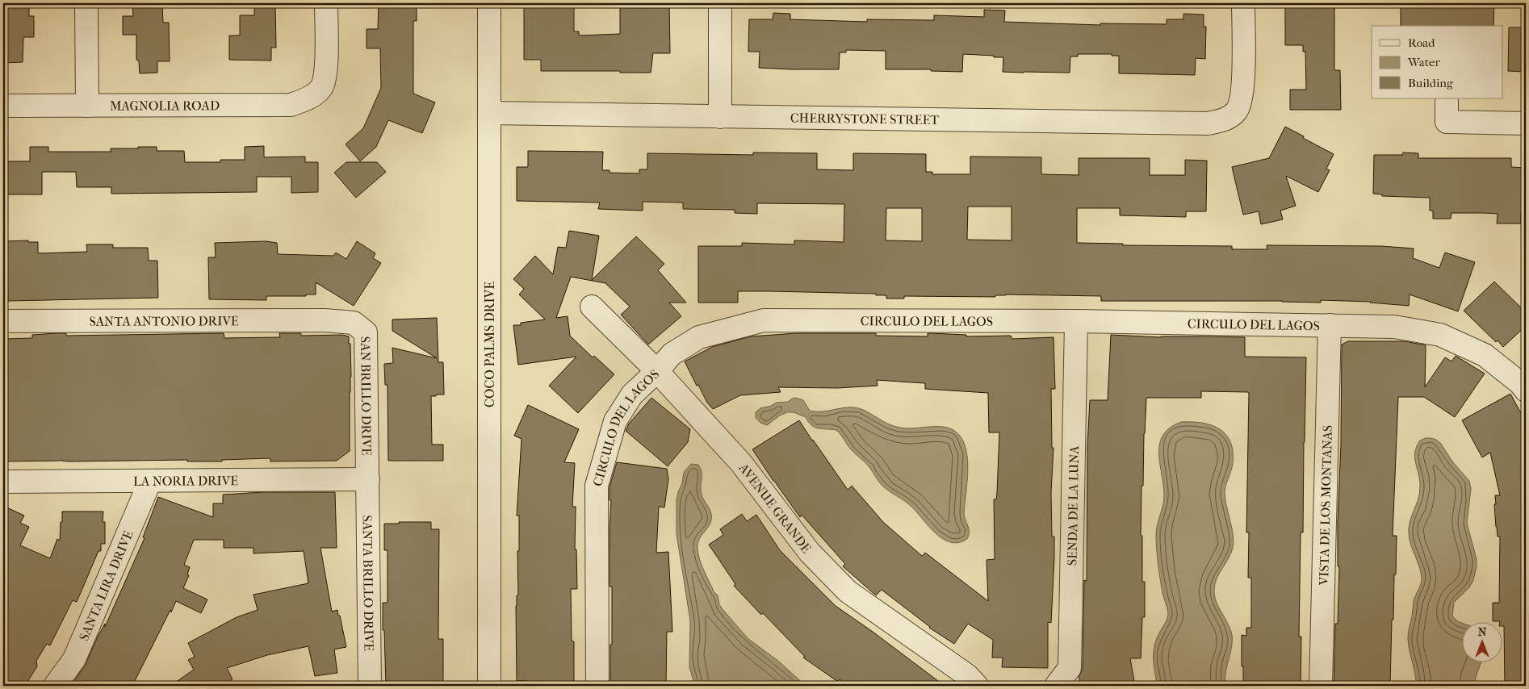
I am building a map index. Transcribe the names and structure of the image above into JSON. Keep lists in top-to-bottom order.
{
  "streets": {
    "street": [
      "MAGNOLIA ROAD",
      "CHERRYSTONE STREET",
      "SANTA ANTONIO DRIVE",
      "CIRCULO DEL LAGOS",
      "COCO PALMS DRIVE",
      "SAN BRILLO DRIVE",
      "LA NORIA DRIVE",
      "SENDA DE LA LUNA",
      "VISTA DE LOS MONTANAS",
      "AVENUE GRANDE",
      "SANTA BRILLO DRIVE",
      "SANTA LIRA DRIVE"
    ]
  },
  "crossings": [
    ["CHERRYSTONE STREET", "COCO PALMS DRIVE"],
    ["SANTA ANTONIO DRIVE", "SAN BRILLO DRIVE"],
    ["CIRCULO DEL LAGOS", "SENDA DE LA LUNA"],
    ["CIRCULO DEL LAGOS", "VISTA DE LOS MONTANAS"],
    ["CIRCULO DEL LAGOS", "AVENUE GRANDE"],
    ["SAN BRILLO DRIVE", "LA NORIA DRIVE"],
    ["SAN BRILLO DRIVE", "SANTA BRILLO DRIVE"],
    ["LA NORIA DRIVE", "SANTA BRILLO DRIVE"],
    ["LA NORIA DRIVE", "SANTA LIRA DRIVE"]
  ],
  "legend": ["Road", "Water", "Building"],
  "north": "top"
}
